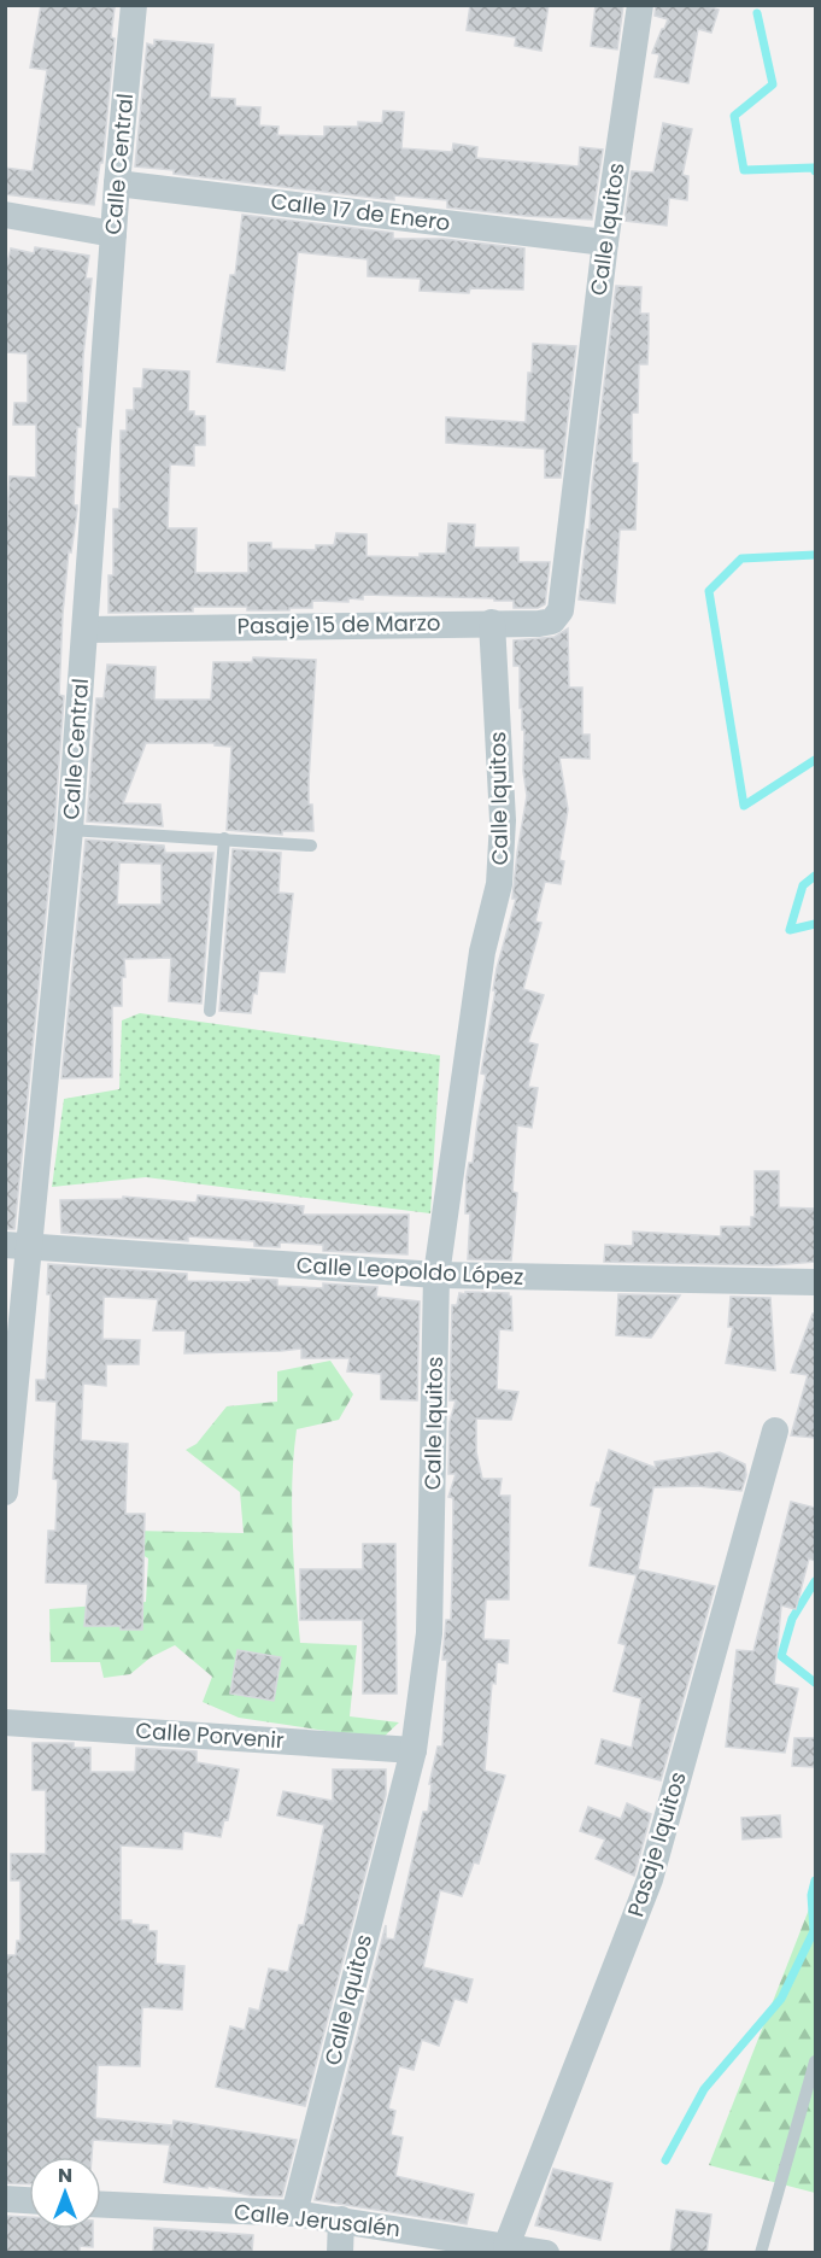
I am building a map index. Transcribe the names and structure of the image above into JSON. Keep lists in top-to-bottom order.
{
  "streets": {
    "street": [
      "Calle Central",
      "Calle 17 de Enero",
      "Calle Iquitos",
      "Pasaje 15 de Marzo",
      "Calle Leopoldo López",
      "Calle Porvenir",
      "Pasaje Iquitos",
      "Calle Jerusalén"
    ]
  },
  "crossings": [
    ["Calle Central", "Calle 17 de Enero"],
    ["Calle Central", "Pasaje 15 de Marzo"],
    ["Calle Central", "Calle Leopoldo López"],
    ["Calle 17 de Enero", "Calle Iquitos"],
    ["Calle Iquitos", "Pasaje 15 de Marzo"],
    ["Calle Iquitos", "Calle Leopoldo López"],
    ["Calle Iquitos", "Calle Porvenir"],
    ["Calle Iquitos", "Calle Jerusalén"],
    ["Pasaje Iquitos", "Calle Jerusalén"]
  ],
  "north": "top"
}
